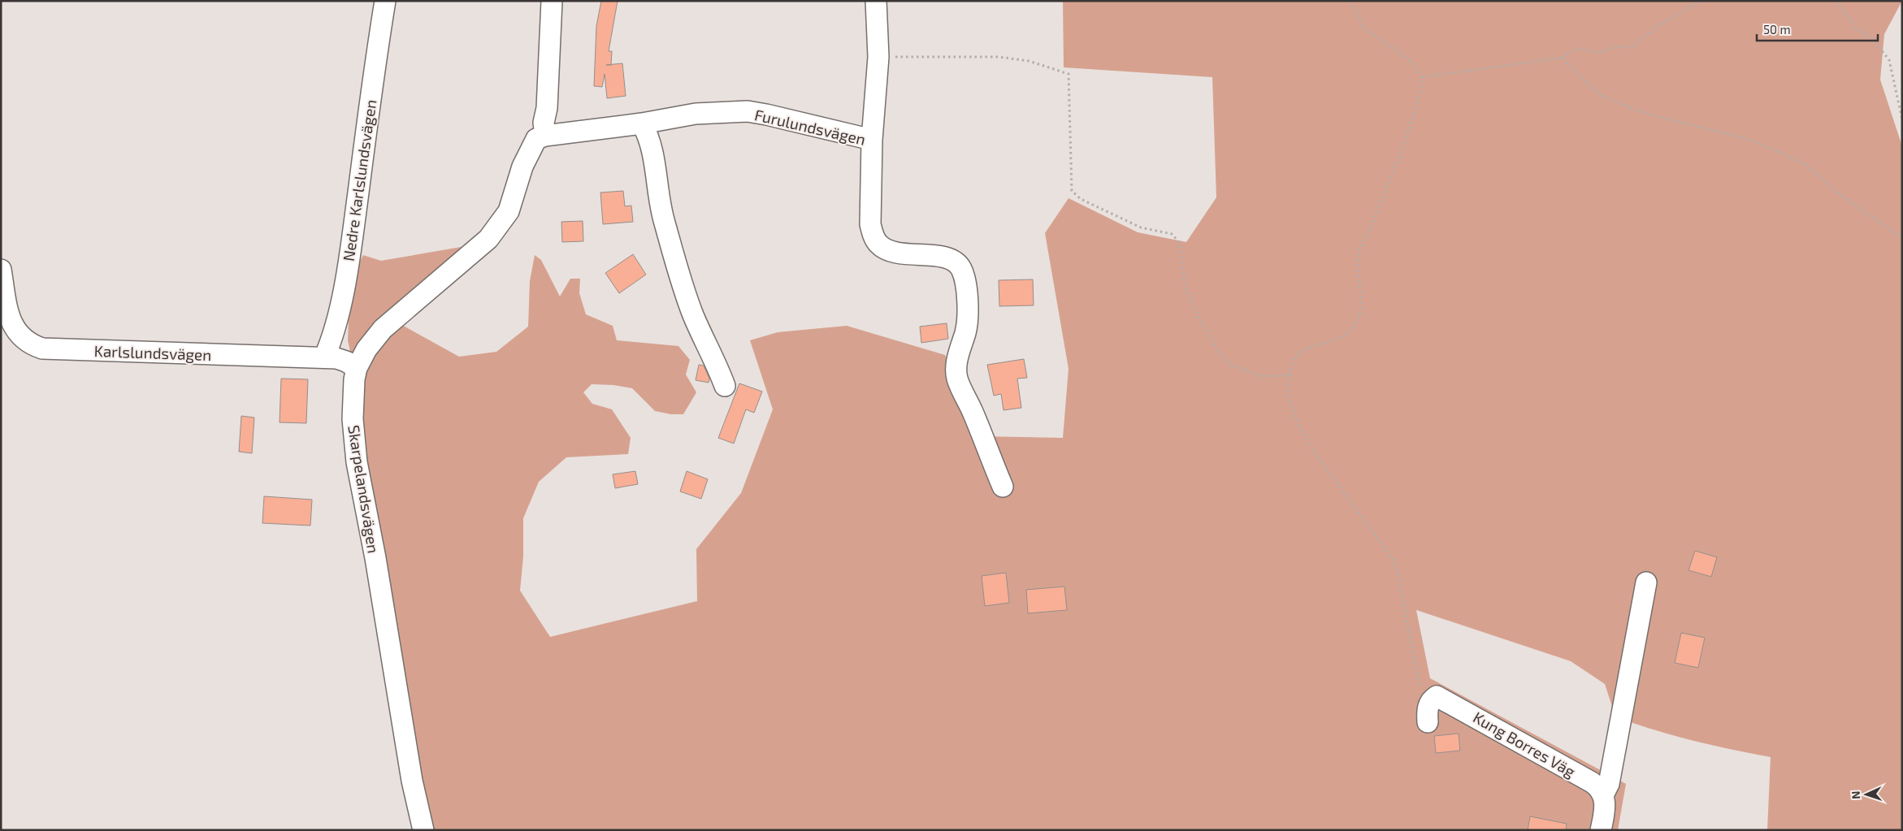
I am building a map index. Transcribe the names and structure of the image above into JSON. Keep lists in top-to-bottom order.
{
  "streets": {
    "street": [
      "Furulundsvägen",
      "Nedre Karlslundsvägen",
      "Karlslundsvägen",
      "Skarpelandsvägen",
      "Kung Borres Väg"
    ]
  },
  "crossings": [
    ["Furulundsvägen", "Skarpelandsvägen"],
    ["Nedre Karlslundsvägen", "Karlslundsvägen"],
    ["Karlslundsvägen", "Skarpelandsvägen"]
  ],
  "scale_bar": "50 m",
  "north": "left"
}
